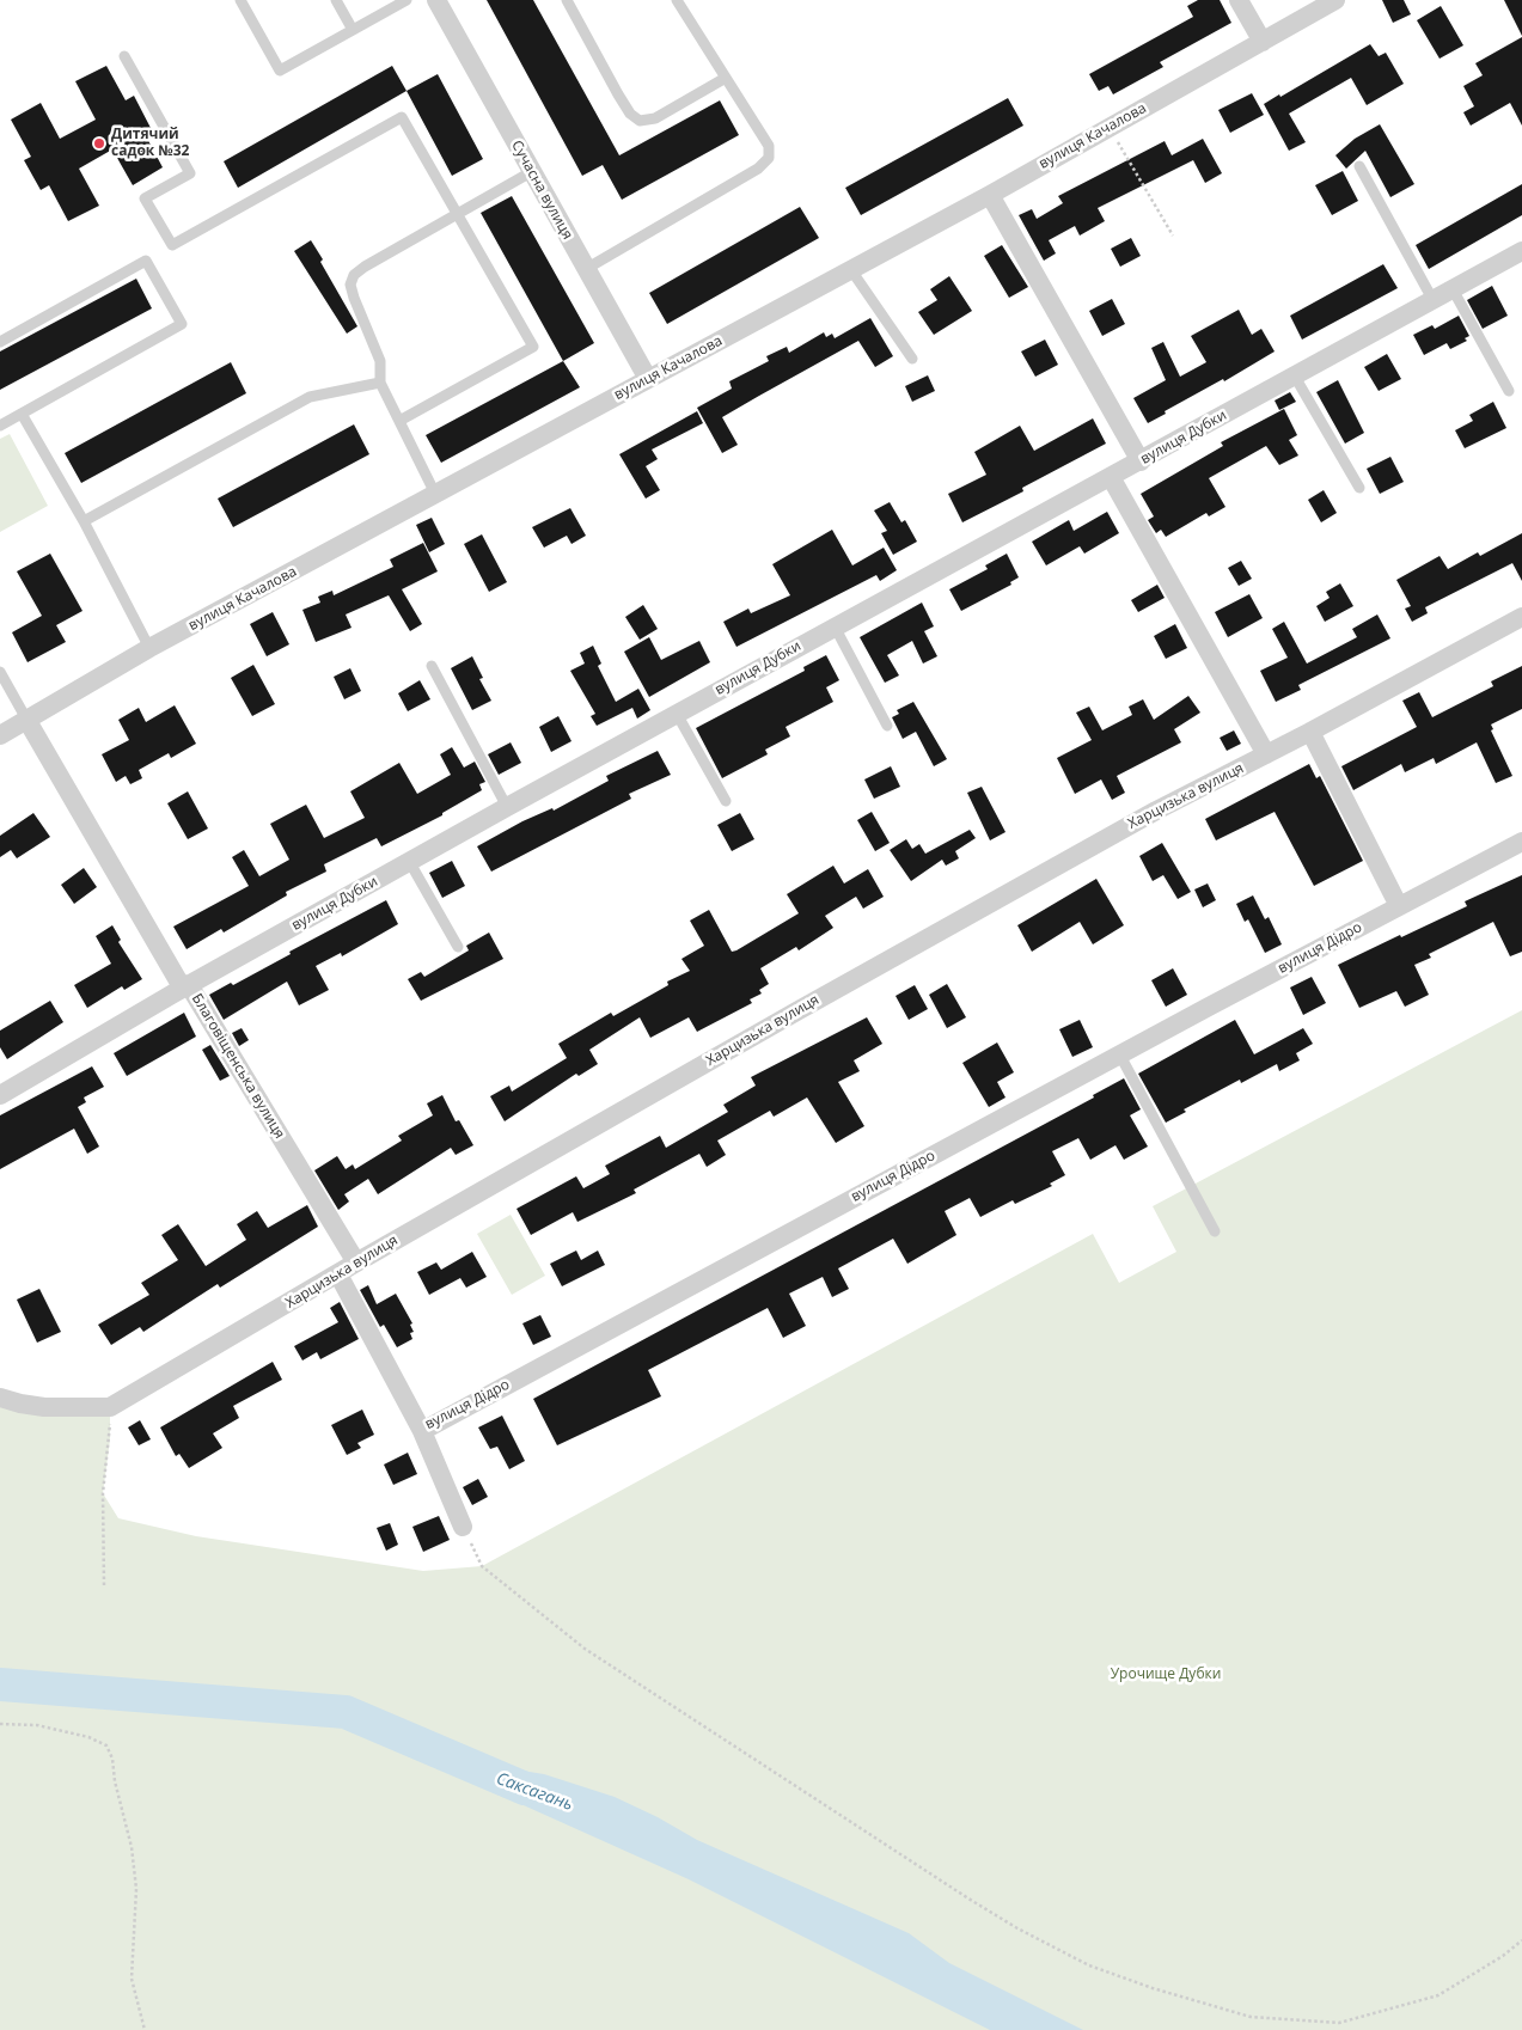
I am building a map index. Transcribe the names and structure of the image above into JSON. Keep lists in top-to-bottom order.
{
  "streets": {
    "street": [
      "вулиця Качалова",
      "Сучасна вулиця",
      "вулиця Дубки",
      "Харцизька вулиця",
      "вулиця Дідро",
      "Благовіщенська вулиця"
    ]
  },
  "crossings": [
    ["вулиця Качалова", "Сучасна вулиця"],
    ["вулиця Качалова", "Благовіщенська вулиця"],
    ["вулиця Дубки", "Благовіщенська вулиця"],
    ["Харцизька вулиця", "вулиця Дідро"],
    ["Харцизька вулиця", "Благовіщенська вулиця"]
  ],
  "water": ["Саксагань"],
  "parks": ["Урочище Дубки"],
  "places": ["Дитячий садок №32"]
}
